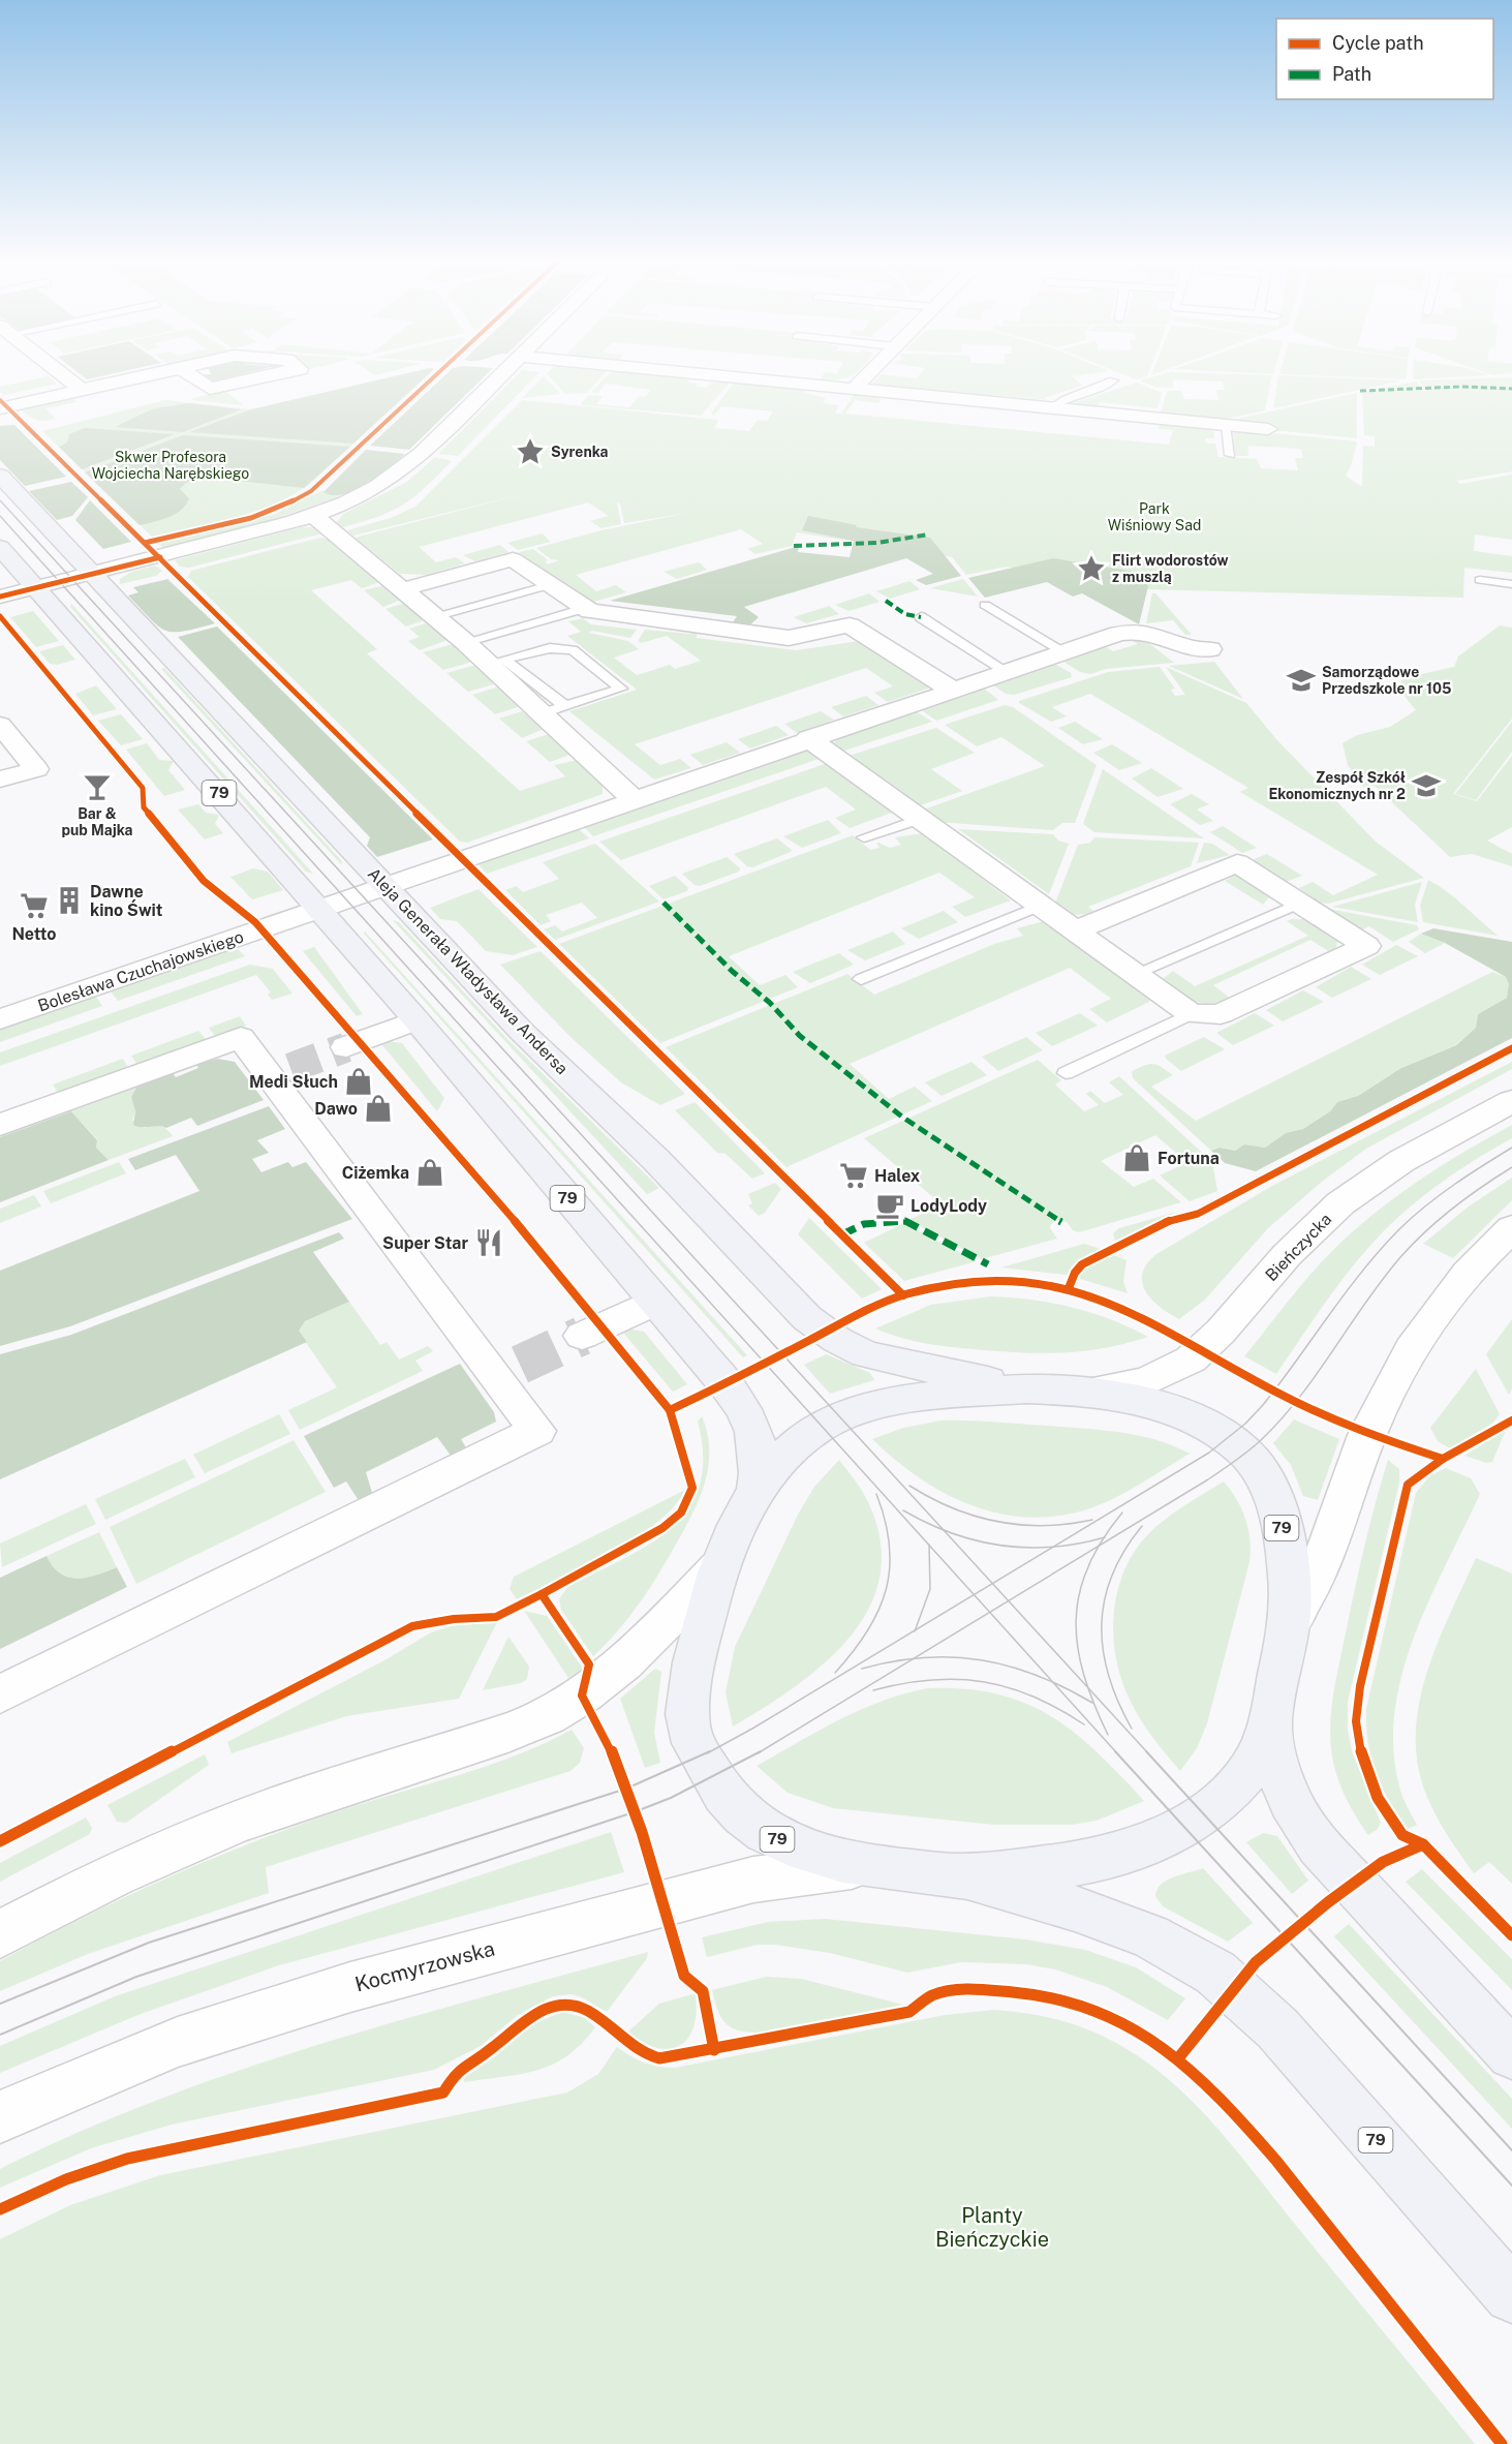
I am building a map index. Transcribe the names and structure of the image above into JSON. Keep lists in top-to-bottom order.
{
  "streets": {
    "main road": ["79", "Aleja Generała Władysława Andersa"],
    "street": ["Bolesława Czuchajowskiego", "Bieńczycka", "Kocmyrzowska"]
  },
  "crossings": [
    ["79", "Bolesława Czuchajowskiego"],
    ["79", "Aleja Generała Władysława Andersa"],
    ["79", "Bieńczycka"],
    ["79", "Kocmyrzowska"],
    ["Bolesława Czuchajowskiego", "Aleja Generała Władysława Andersa"]
  ],
  "parks": ["Skwer Profesora Wojciecha Narębskiego", "Park Wiśniowy Sad", "Planty Bieńczyckie"],
  "places": {
    "place": ["Syrenka", "Flirt wodorostów z muszlą"],
    "school or university": ["Samorządowe Przedszkole nr 105", "Zespół Szkół Ekonomicznych nr 2"],
    "bar": ["Bar & pub Majka"],
    "building": ["Dawne kino Świt"],
    "supermarket": ["Netto", "Halex"],
    "shop": [
      "Medi Słuch",
      "Dawo",
      "Fortuna",
      "Ciżemka"
    ],
    "cafe": ["LodyLody"],
    "restaurant": ["Super Star"]
  },
  "legend": ["Cycle path", "Path"]
}
